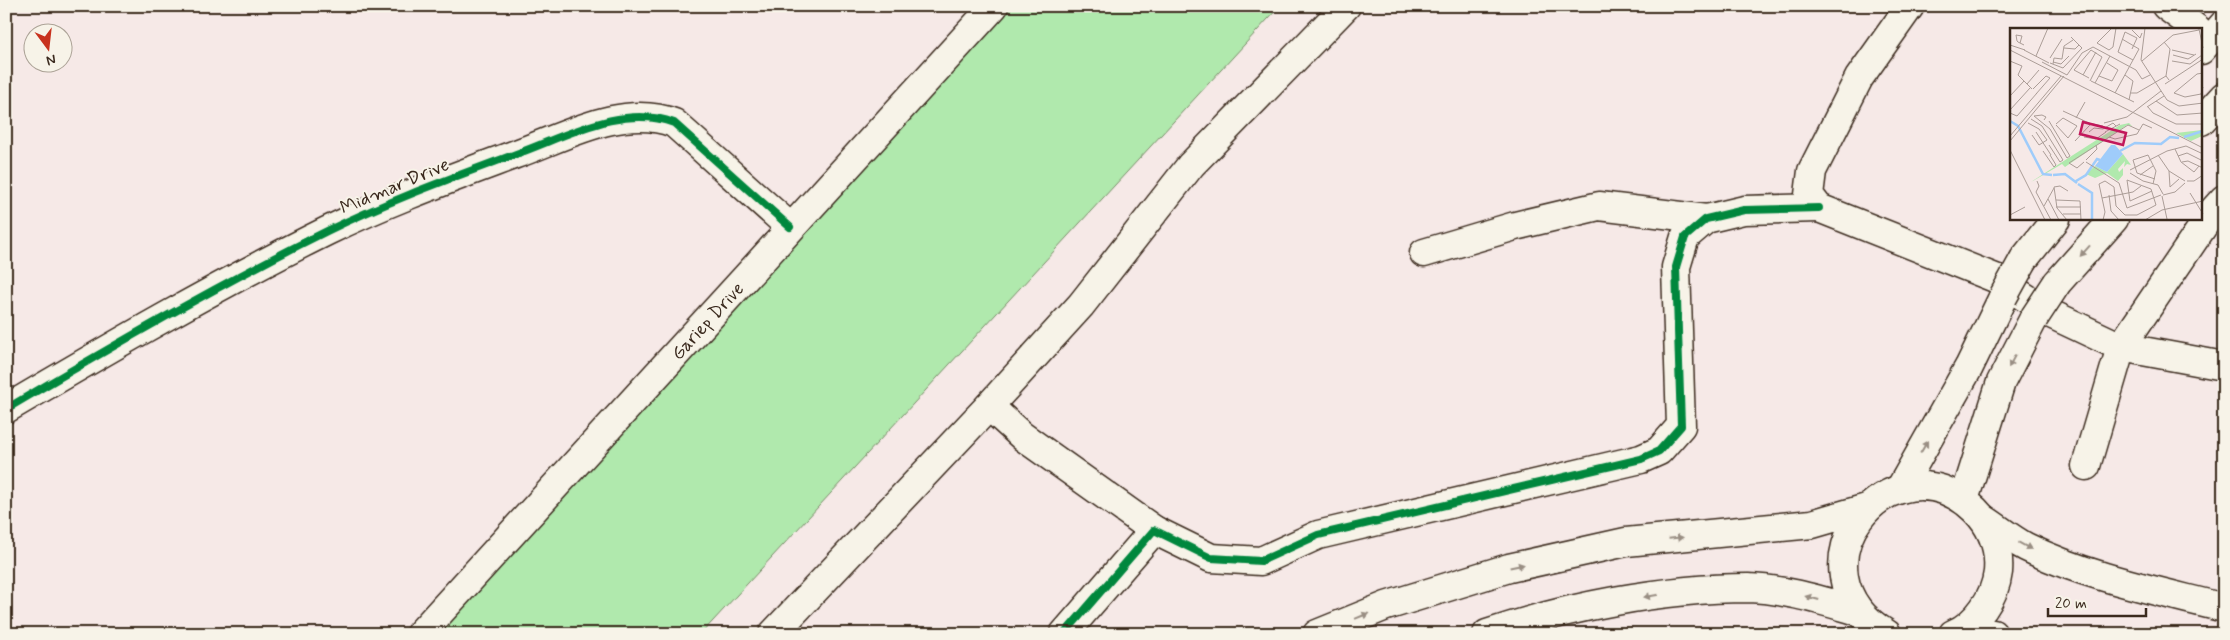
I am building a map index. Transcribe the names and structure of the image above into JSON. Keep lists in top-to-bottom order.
{
  "streets": {
    "street": ["Midmar Drive", "Gariep Drive"]
  },
  "crossings": [
    ["Midmar Drive", "Gariep Drive"]
  ],
  "scale_bar": "20 m",
  "north": "bottom"
}
